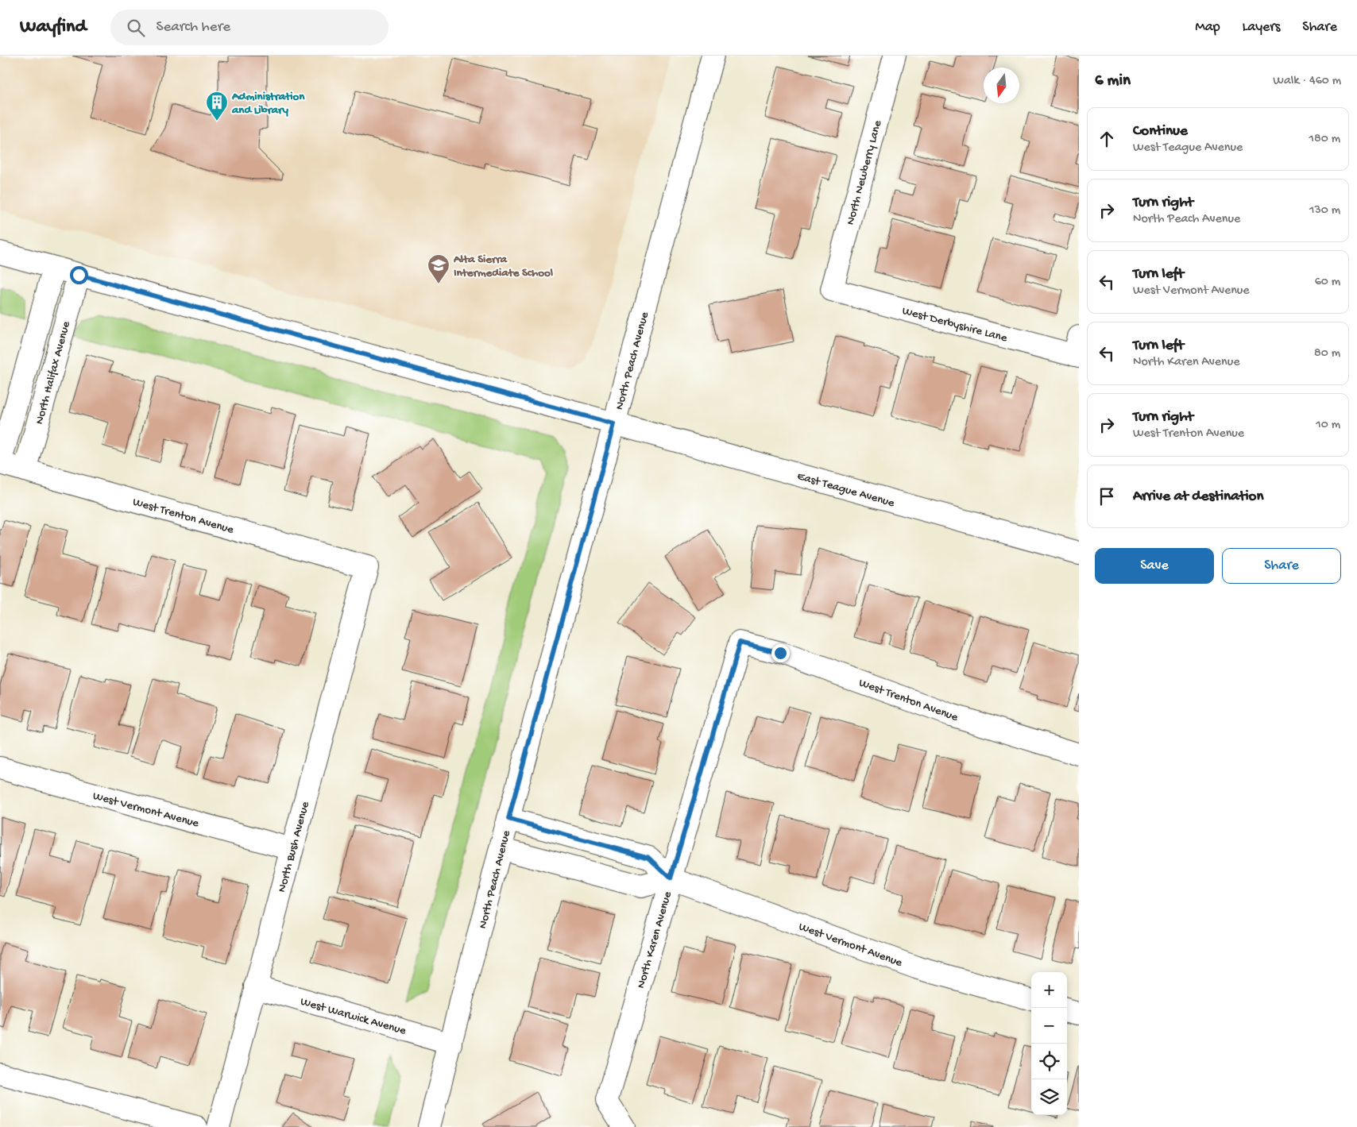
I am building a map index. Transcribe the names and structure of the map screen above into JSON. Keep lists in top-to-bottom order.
{
  "streets": {
    "street": [
      "North Newberry Lane",
      "West Derbyshire Lane",
      "North Peach Avenue",
      "North Halifax Avenue",
      "East Teague Avenue",
      "West Trenton Avenue",
      "West Vermont Avenue",
      "North Bush Avenue",
      "North Karen Avenue",
      "West Warwick Avenue"
    ]
  },
  "crossings": [
    ["North Newberry Lane", "West Derbyshire Lane"],
    ["North Peach Avenue", "East Teague Avenue"],
    ["North Peach Avenue", "West Vermont Avenue"],
    ["North Peach Avenue", "West Warwick Avenue"],
    ["North Halifax Avenue", "East Teague Avenue"],
    ["North Halifax Avenue", "West Trenton Avenue"],
    ["West Trenton Avenue", "North Bush Avenue"],
    ["West Trenton Avenue", "North Karen Avenue"],
    ["West Vermont Avenue", "North Bush Avenue"],
    ["West Vermont Avenue", "North Karen Avenue"],
    ["North Bush Avenue", "West Warwick Avenue"]
  ],
  "places": {
    "building": ["Administration and Library"],
    "school or university": ["Alta Sierra Intermediate School"]
  },
  "north": "bottom",
  "page": {
    "header": "Wayfind",
    "search": "Search here",
    "nav": ["Map", "Layers", "Share"],
    "heading": ["6 min", "Walk · 460 m"],
    "list": [
      ["Continue", "West Teague Avenue", "180 m"],
      ["Turn right", "North Peach Avenue", "130 m"],
      ["Turn left", "West Vermont Avenue", "60 m"],
      ["Turn left", "North Karen Avenue", "80 m"],
      ["Turn right", "West Trenton Avenue", "10 m"],
      "Arrive at destination"
    ],
    "buttons": ["Save", "Share"],
    "map_buttons": ["+", "−"]
  }
}
